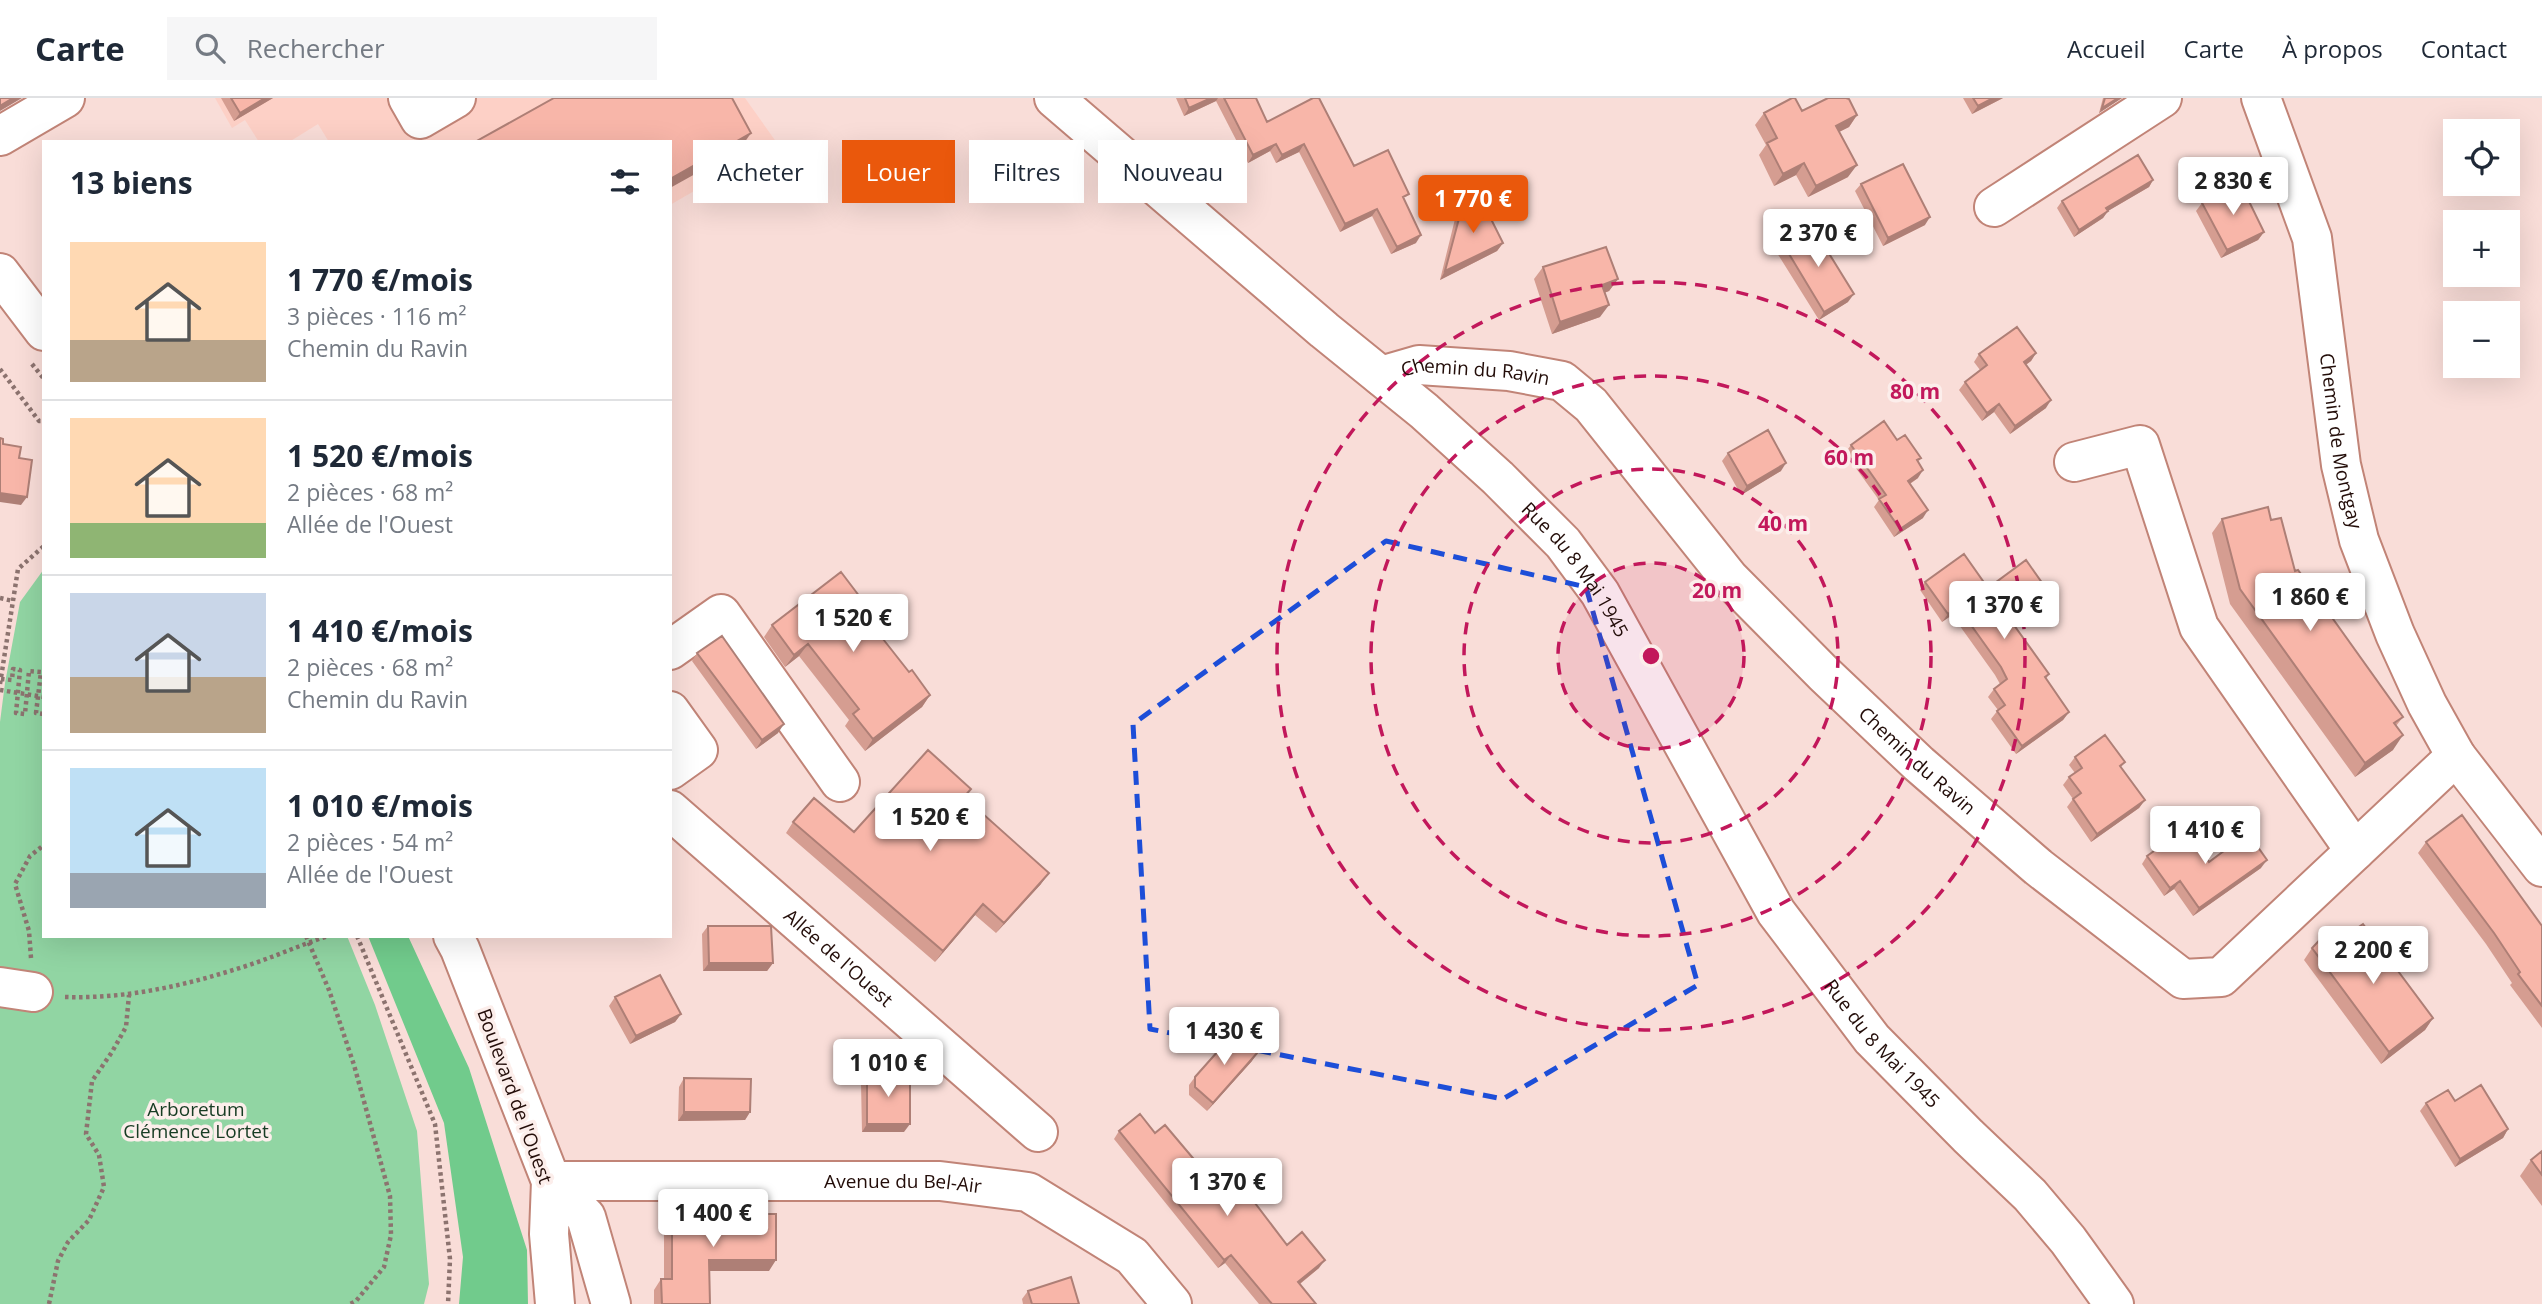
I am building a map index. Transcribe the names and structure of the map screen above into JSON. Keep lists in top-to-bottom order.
{
  "streets": {
    "street": [
      "Chemin du Ravin",
      "Chemin de Montgay",
      "Rue du 8 Mai 1945",
      "Allée de l'Ouest",
      "Boulevard de l'Ouest",
      "Avenue du Bel-Air"
    ]
  },
  "crossings": [
    ["Chemin du Ravin", "Chemin de Montgay"],
    ["Chemin du Ravin", "Rue du 8 Mai 1945"],
    ["Boulevard de l'Ouest", "Avenue du Bel-Air"]
  ],
  "parks": ["Arboretum Clémence Lortet"],
  "page": {
    "header": "Carte",
    "search": "Rechercher",
    "nav": [
      "Accueil",
      "Carte",
      "À propos",
      "Contact"
    ],
    "map_buttons": ["+", "−"],
    "chip": [
      "Acheter",
      "Louer",
      "Filtres",
      "Nouveau"
    ],
    "heading": "13 biens",
    "price": [
      "2 830 €",
      "1 770 €",
      "2 370 €",
      "1 860 €",
      "1 370 €",
      "1 520 €",
      "1 520 €",
      "1 410 €",
      "2 200 €",
      "1 430 €",
      "1 010 €",
      "1 370 €",
      "1 400 €"
    ],
    "list": [
      {
        "name": "1 770 €/mois",
        "note": "3 pièces · 116 m² · Chemin du Ravin"
      },
      {
        "name": "1 520 €/mois",
        "note": "2 pièces · 68 m² · Allée de l'Ouest"
      },
      {
        "name": "1 410 €/mois",
        "note": "2 pièces · 68 m² · Chemin du Ravin"
      },
      {
        "name": "1 010 €/mois",
        "note": "2 pièces · 54 m² · Allée de l'Ouest"
      }
    ]
  },
  "rings": [
    "80 m",
    "60 m",
    "40 m",
    "20 m"
  ]
}
